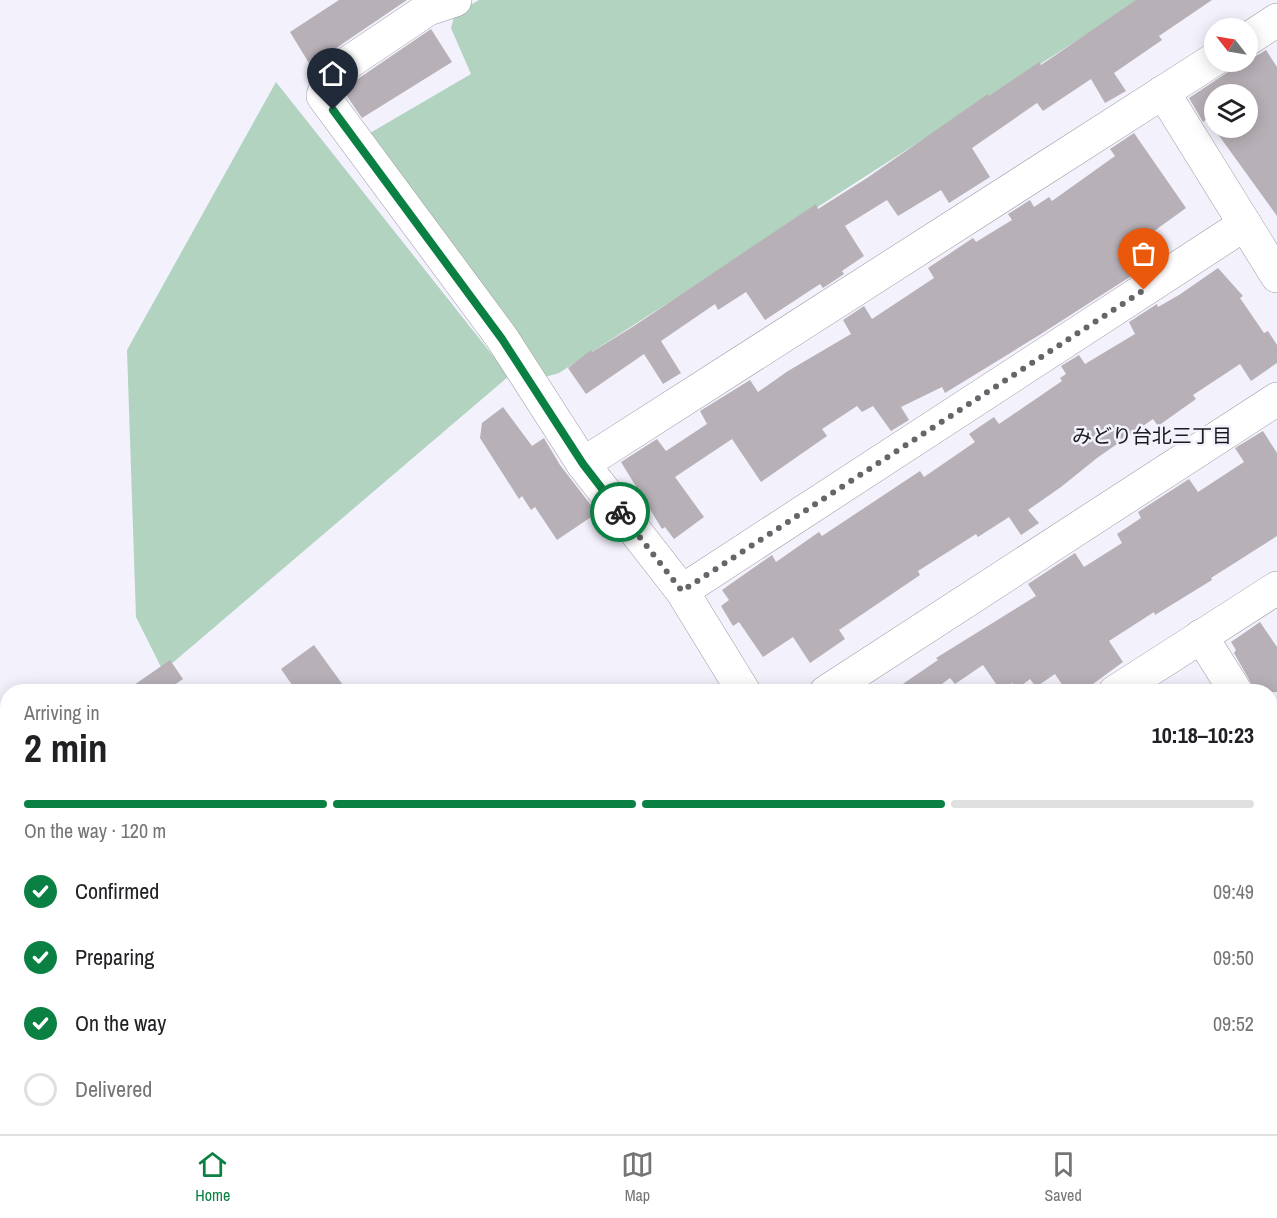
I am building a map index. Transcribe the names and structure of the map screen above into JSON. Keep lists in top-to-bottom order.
{
  "districts": ["みどり台北三丁目"],
  "north": "top left",
  "page": {
    "heading": ["2 min", "Arriving in", "10:18–10:23"],
    "bar": "On the way · 120 m",
    "list": [
      ["Confirmed", "09:49"],
      ["Preparing", "09:50"],
      ["On the way", "09:52"],
      "Delivered"
    ],
    "tabs": ["Home", "Map", "Saved"]
  }
}
